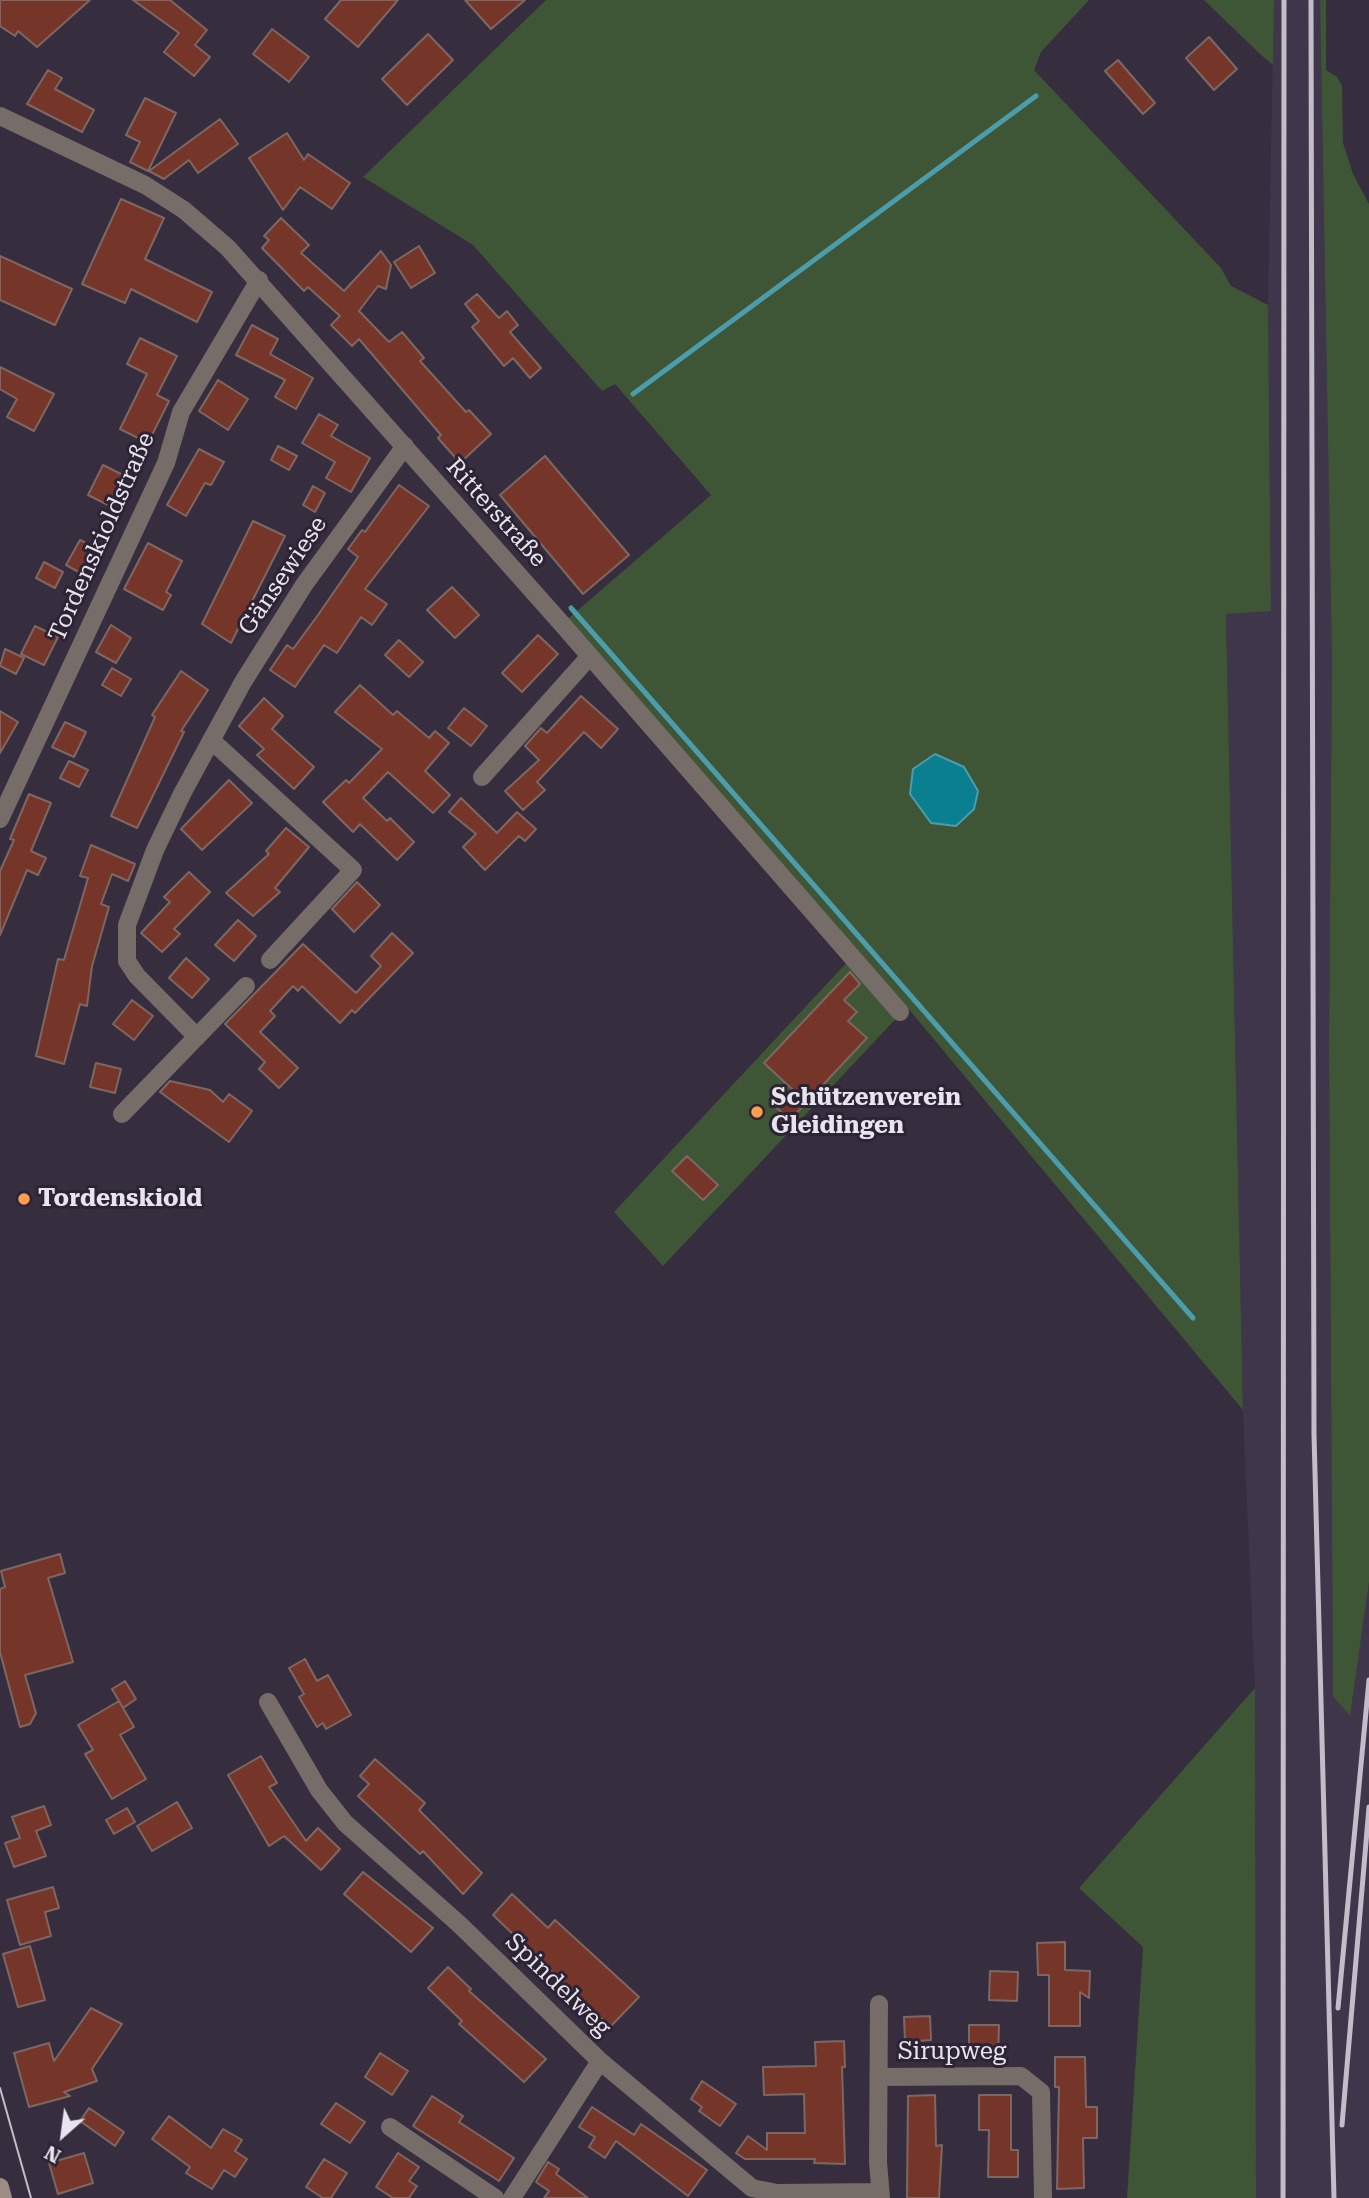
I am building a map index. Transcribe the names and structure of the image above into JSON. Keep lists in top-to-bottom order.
{
  "streets": {
    "street": [
      "Ritterstraße",
      "Tordenskioldstraße",
      "Gänsewiese",
      "Spindelweg",
      "Sirupweg"
    ]
  },
  "crossings": [
    ["Ritterstraße", "Tordenskioldstraße"],
    ["Ritterstraße", "Gänsewiese"]
  ],
  "places": ["Schützenverein Gleidingen", "Tordenskiold"],
  "north": "bottom left"
}
